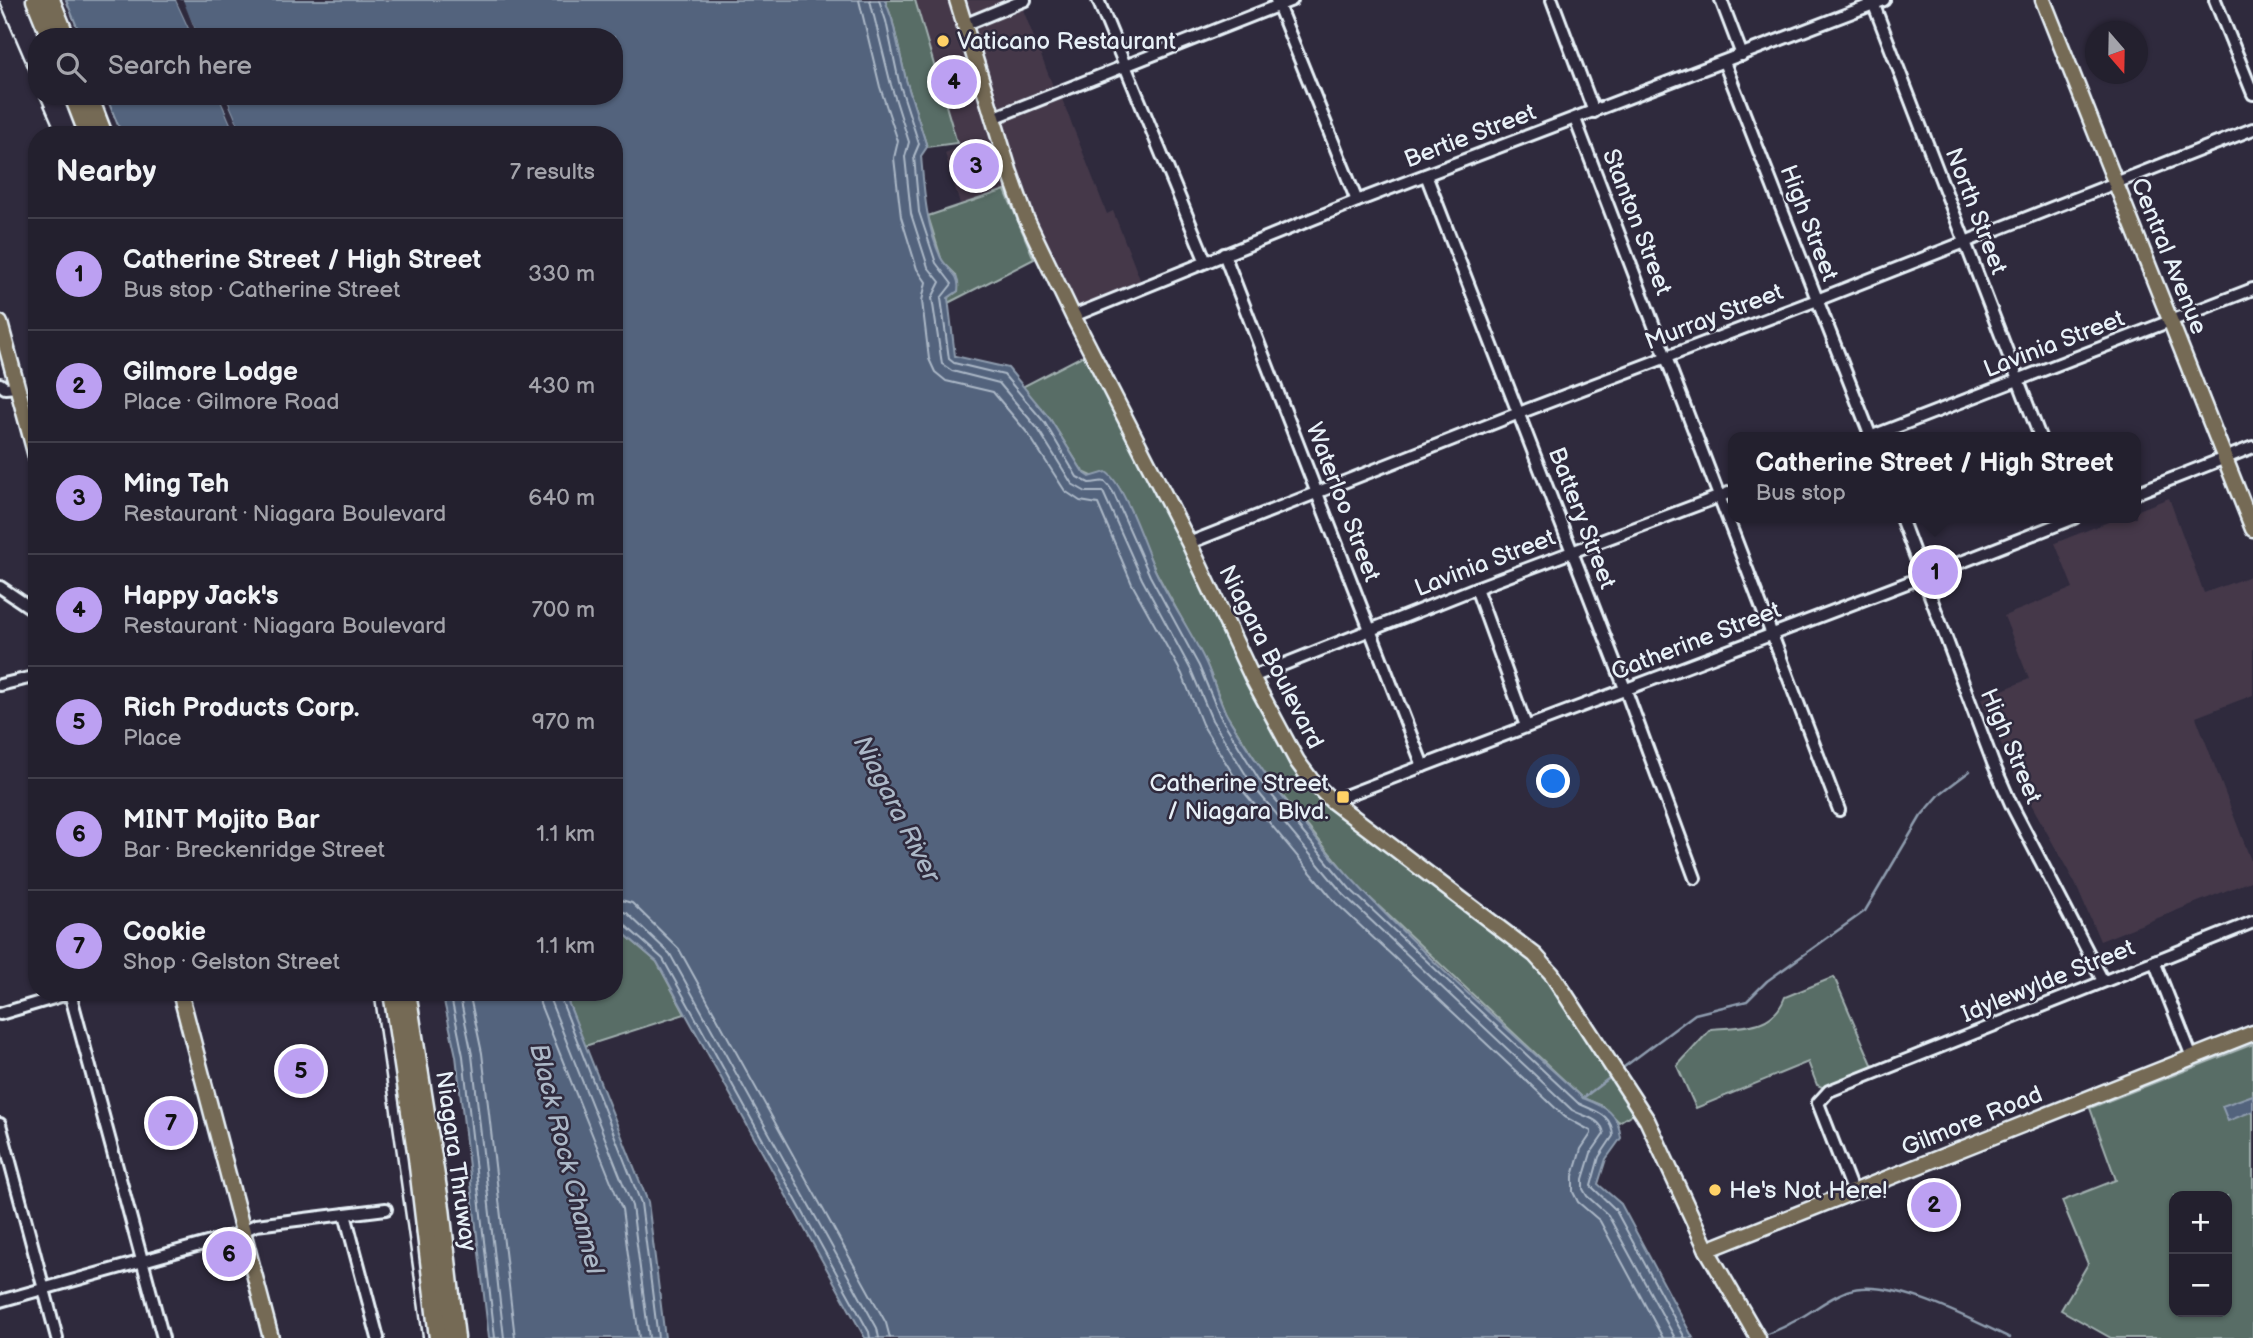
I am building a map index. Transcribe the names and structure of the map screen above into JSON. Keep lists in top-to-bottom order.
{
  "streets": {
    "highway": ["Niagara Thruway"],
    "main road": ["Central Avenue", "Niagara Boulevard", "Gilmore Road"],
    "street": [
      "Bertie Street",
      "North Street",
      "Stanton Street",
      "High Street",
      "Murray Street",
      "Lavinia Street",
      "Waterloo Street",
      "Battery Street",
      "Catherine Street",
      "Idylewylde Street"
    ]
  },
  "crossings": [
    ["Bertie Street", "North Street"],
    ["Bertie Street", "Stanton Street"],
    ["Bertie Street", "High Street"],
    ["Bertie Street", "Waterloo Street"],
    ["Bertie Street", "Battery Street"],
    ["Bertie Street", "Niagara Boulevard"],
    ["North Street", "Murray Street"],
    ["North Street", "Lavinia Street"],
    ["Stanton Street", "Murray Street"],
    ["Stanton Street", "Lavinia Street"],
    ["Stanton Street", "Catherine Street"],
    ["High Street", "Murray Street"],
    ["High Street", "Catherine Street"],
    ["High Street", "Idylewylde Street"],
    ["Central Avenue", "Murray Street"],
    ["Central Avenue", "Lavinia Street"],
    ["Murray Street", "Waterloo Street"],
    ["Murray Street", "Battery Street"],
    ["Murray Street", "Niagara Boulevard"],
    ["Lavinia Street", "Waterloo Street"],
    ["Lavinia Street", "Battery Street"],
    ["Lavinia Street", "Niagara Boulevard"],
    ["Waterloo Street", "Catherine Street"],
    ["Battery Street", "Catherine Street"],
    ["Catherine Street", "Niagara Boulevard"],
    ["Niagara Boulevard", "Gilmore Road"],
    ["Idylewylde Street", "Gilmore Road"]
  ],
  "water": ["Niagara River", "Black Rock Channel"],
  "places": {
    "other": ["Vaticano Restaurant", "He's Not Here!"],
    "transit": ["Catherine Street / Niagara Blvd."]
  },
  "north": "bottom",
  "page": {
    "search": "Search here",
    "pins": [
      "4",
      "3",
      "1",
      "5",
      "7",
      "2",
      "6"
    ],
    "heading": ["Nearby", "7 results"],
    "list": [
      {
        "mark": "1",
        "name": "Catherine Street / High Street",
        "note": "Bus stop · Catherine Street",
        "value": "330 m"
      },
      {
        "mark": "2",
        "name": "Gilmore Lodge",
        "note": "Place · Gilmore Road",
        "value": "430 m"
      },
      {
        "mark": "3",
        "name": "Ming Teh",
        "note": "Restaurant · Niagara Boulevard",
        "value": "640 m"
      },
      {
        "mark": "4",
        "name": "Happy Jack's",
        "note": "Restaurant · Niagara Boulevard",
        "value": "700 m"
      },
      {
        "mark": "5",
        "name": "Rich Products Corp.",
        "note": "Place",
        "value": "970 m"
      },
      {
        "mark": "6",
        "name": "MINT Mojito Bar",
        "note": "Bar · Breckenridge Street",
        "value": "1.1 km"
      },
      {
        "mark": "7",
        "name": "Cookie",
        "note": "Shop · Gelston Street",
        "value": "1.1 km"
      }
    ],
    "popup": ["Catherine Street / High Street", "Bus stop"],
    "map_buttons": ["+", "−"]
  }
}
